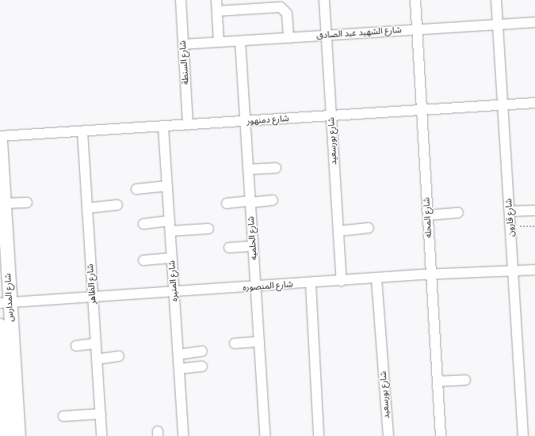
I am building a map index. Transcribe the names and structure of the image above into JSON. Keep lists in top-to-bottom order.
{
  "streets": {
    "main road": ["شارع المدارس"],
    "street": [
      "شارع الشهيد عبد الصادق",
      "شارع السنطة",
      "شارع دمنهور",
      "شارع بورسعيد",
      "شارع المحله",
      "شارع قارون",
      "شارع الحلميه",
      "شارع المنيره",
      "شارع الظاهر",
      "شارع المنصوره"
    ]
  },
  "crossings": [
    ["شارع الشهيد عبد الصادق", "شارع السنطة"],
    ["شارع الشهيد عبد الصادق", "شارع بورسعيد"],
    ["شارع الشهيد عبد الصادق", "شارع المحله"],
    ["شارع الشهيد عبد الصادق", "شارع قارون"],
    ["شارع الشهيد عبد الصادق", "شارع الحلميه"],
    ["شارع السنطة", "شارع دمنهور"],
    ["شارع دمنهور", "شارع بورسعيد"],
    ["شارع دمنهور", "شارع المحله"],
    ["شارع دمنهور", "شارع قارون"],
    ["شارع دمنهور", "شارع الحلميه"],
    ["شارع دمنهور", "شارع المنيره"],
    ["شارع دمنهور", "شارع الظاهر"],
    ["شارع بورسعيد", "شارع المنصوره"],
    ["شارع المحله", "شارع المنصوره"],
    ["شارع قارون", "شارع المنصوره"],
    ["شارع الحلميه", "شارع المنصوره"],
    ["شارع المنيره", "شارع المنصوره"],
    ["شارع الظاهر", "شارع المنصوره"],
    ["شارع المنصوره", "شارع المدارس"]
  ]
}
